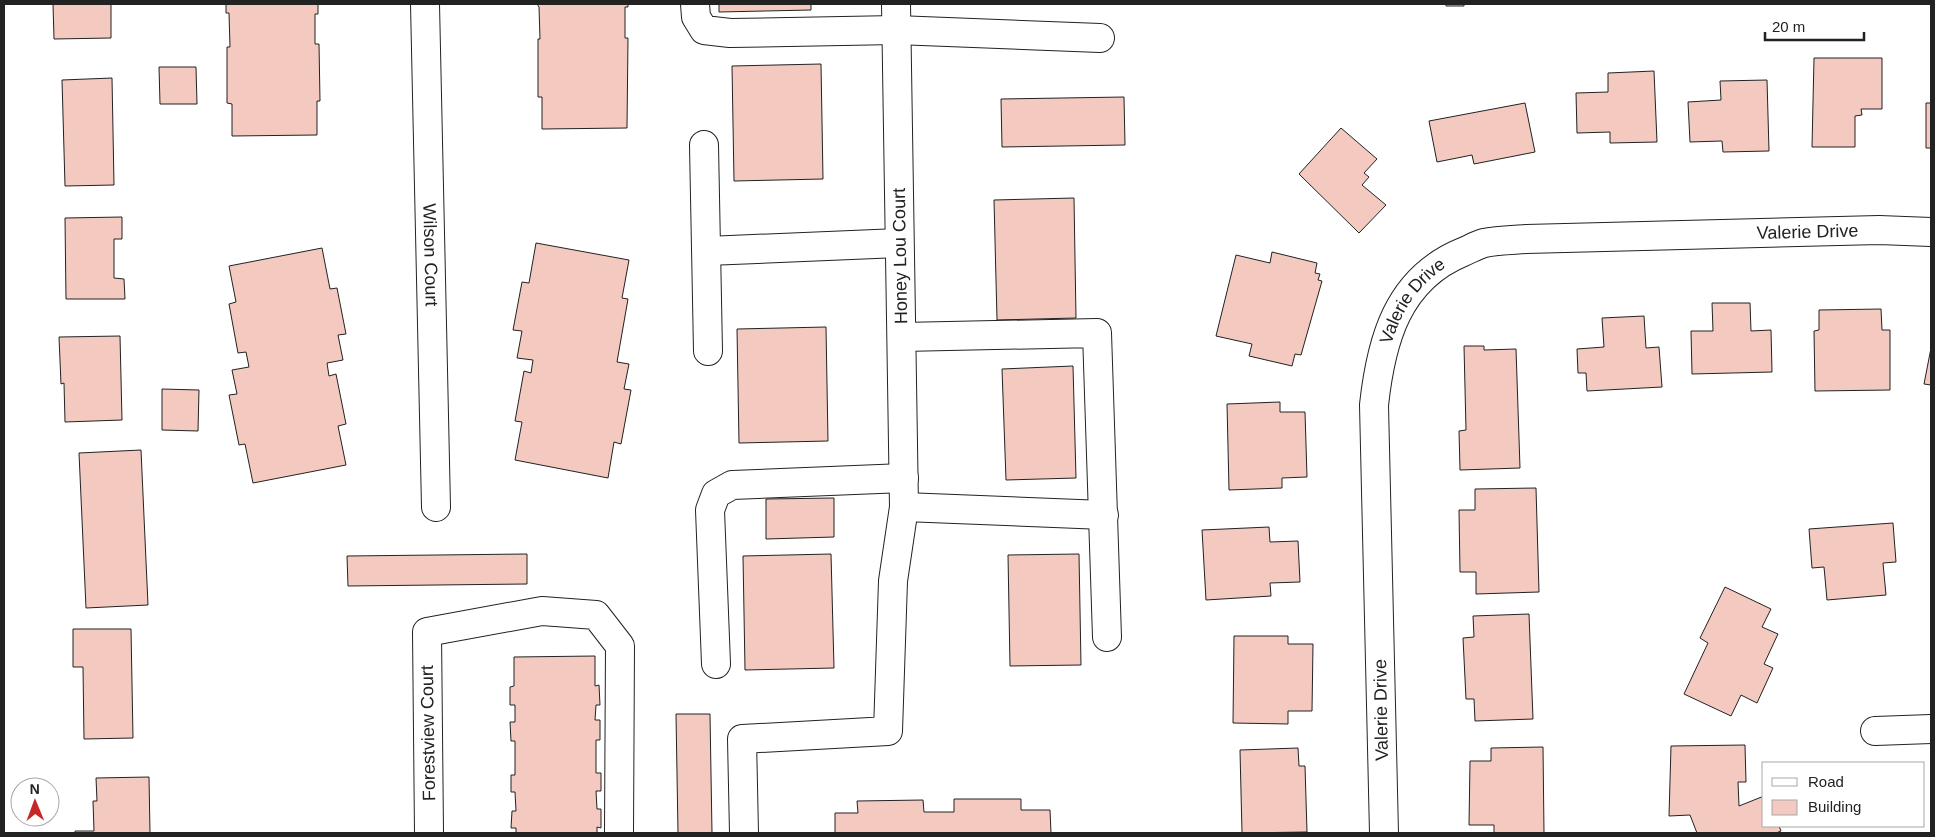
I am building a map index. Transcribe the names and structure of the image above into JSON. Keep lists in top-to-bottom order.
{
  "streets": {
    "street": [
      "Valerie Drive",
      "Wilson Court",
      "Honey Lou Court",
      "Forestview Court"
    ]
  },
  "legend": ["Road", "Building"],
  "scale_bar": "20 m",
  "north": "top"
}
